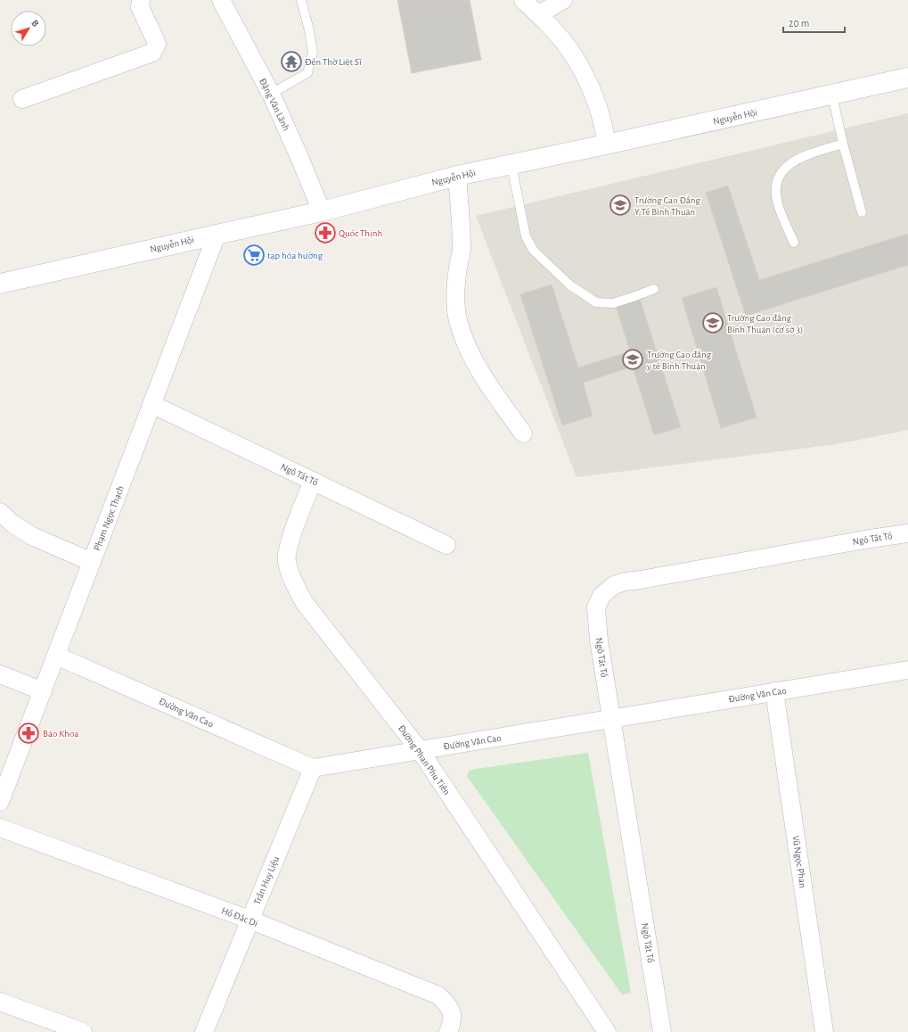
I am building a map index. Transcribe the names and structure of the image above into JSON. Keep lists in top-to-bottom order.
{
  "streets": {
    "street": [
      "Đặng Văn Lãnh",
      "Nguyễn Hội",
      "Ngô Tất Tố",
      "Phạm Ngọc Thạch",
      "Đường Văn Cao",
      "Đường Phan Phu Tiên",
      "Vũ Ngọc Phan",
      "Trần Huy Liệu",
      "Hồ Đắc Di"
    ]
  },
  "crossings": [
    ["Đặng Văn Lãnh", "Nguyễn Hội"],
    ["Nguyễn Hội", "Phạm Ngọc Thạch"],
    ["Ngô Tất Tố", "Phạm Ngọc Thạch"],
    ["Ngô Tất Tố", "Đường Văn Cao"],
    ["Ngô Tất Tố", "Đường Phan Phu Tiên"],
    ["Phạm Ngọc Thạch", "Đường Văn Cao"],
    ["Đường Văn Cao", "Đường Phan Phu Tiên"],
    ["Đường Văn Cao", "Vũ Ngọc Phan"],
    ["Đường Văn Cao", "Trần Huy Liệu"],
    ["Trần Huy Liệu", "Hồ Đắc Di"]
  ],
  "places": {
    "temple": ["Đền Thờ Liệt Sĩ"],
    "school or university": ["Trường Cao Đẳng Y Tế Bình Thuận", "Trường Cao đẳng Bình Thuận (cơ sở 3)", "Trường Cao đẳng y tế Bình Thuận"],
    "pharmacy": ["Quốc Thịnh", "Bảo Khoa"],
    "supermarket": ["tạp hóa hường"]
  },
  "scale_bar": "20 m",
  "north": "top right"
}
